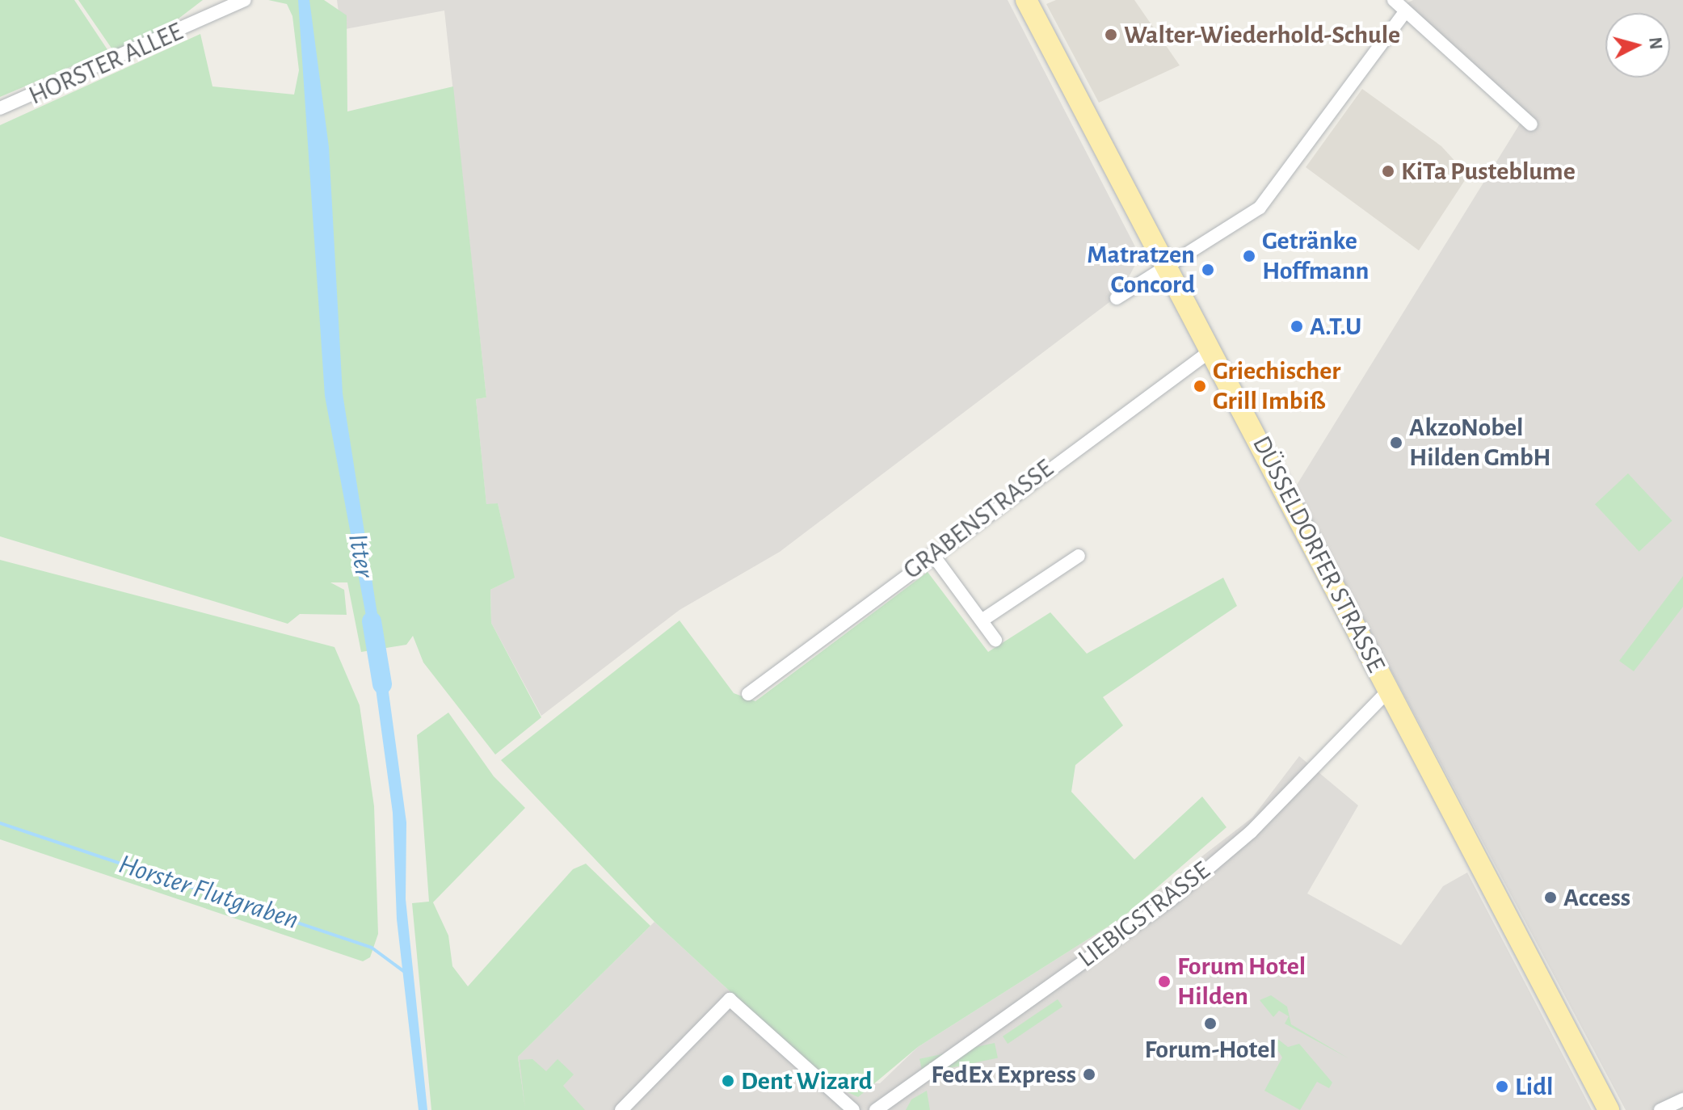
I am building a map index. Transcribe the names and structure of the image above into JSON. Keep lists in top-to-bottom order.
{
  "streets": {
    "main road": ["DÜSSELDORFER STRASSE"],
    "street": ["HORSTER ALLEE", "GRABENSTRASSE", "LIEBIGSTRASSE"]
  },
  "crossings": [
    ["GRABENSTRASSE", "DÜSSELDORFER STRASSE"],
    ["DÜSSELDORFER STRASSE", "LIEBIGSTRASSE"]
  ],
  "water": ["Itter", "Horster Flutgraben"],
  "places": [
    "Walter-Wiederhold-Schule",
    "KiTa Pusteblume",
    "Getränke Hoffmann",
    "Matratzen Concord",
    "A.T.U",
    "Griechischer Grill Imbiß",
    "AkzoNobel Hilden GmbH",
    "Access",
    "Forum Hotel Hilden",
    "Forum-Hotel",
    "FedEx Express",
    "Dent Wizard",
    "Lidl"
  ],
  "north": "right"
}
